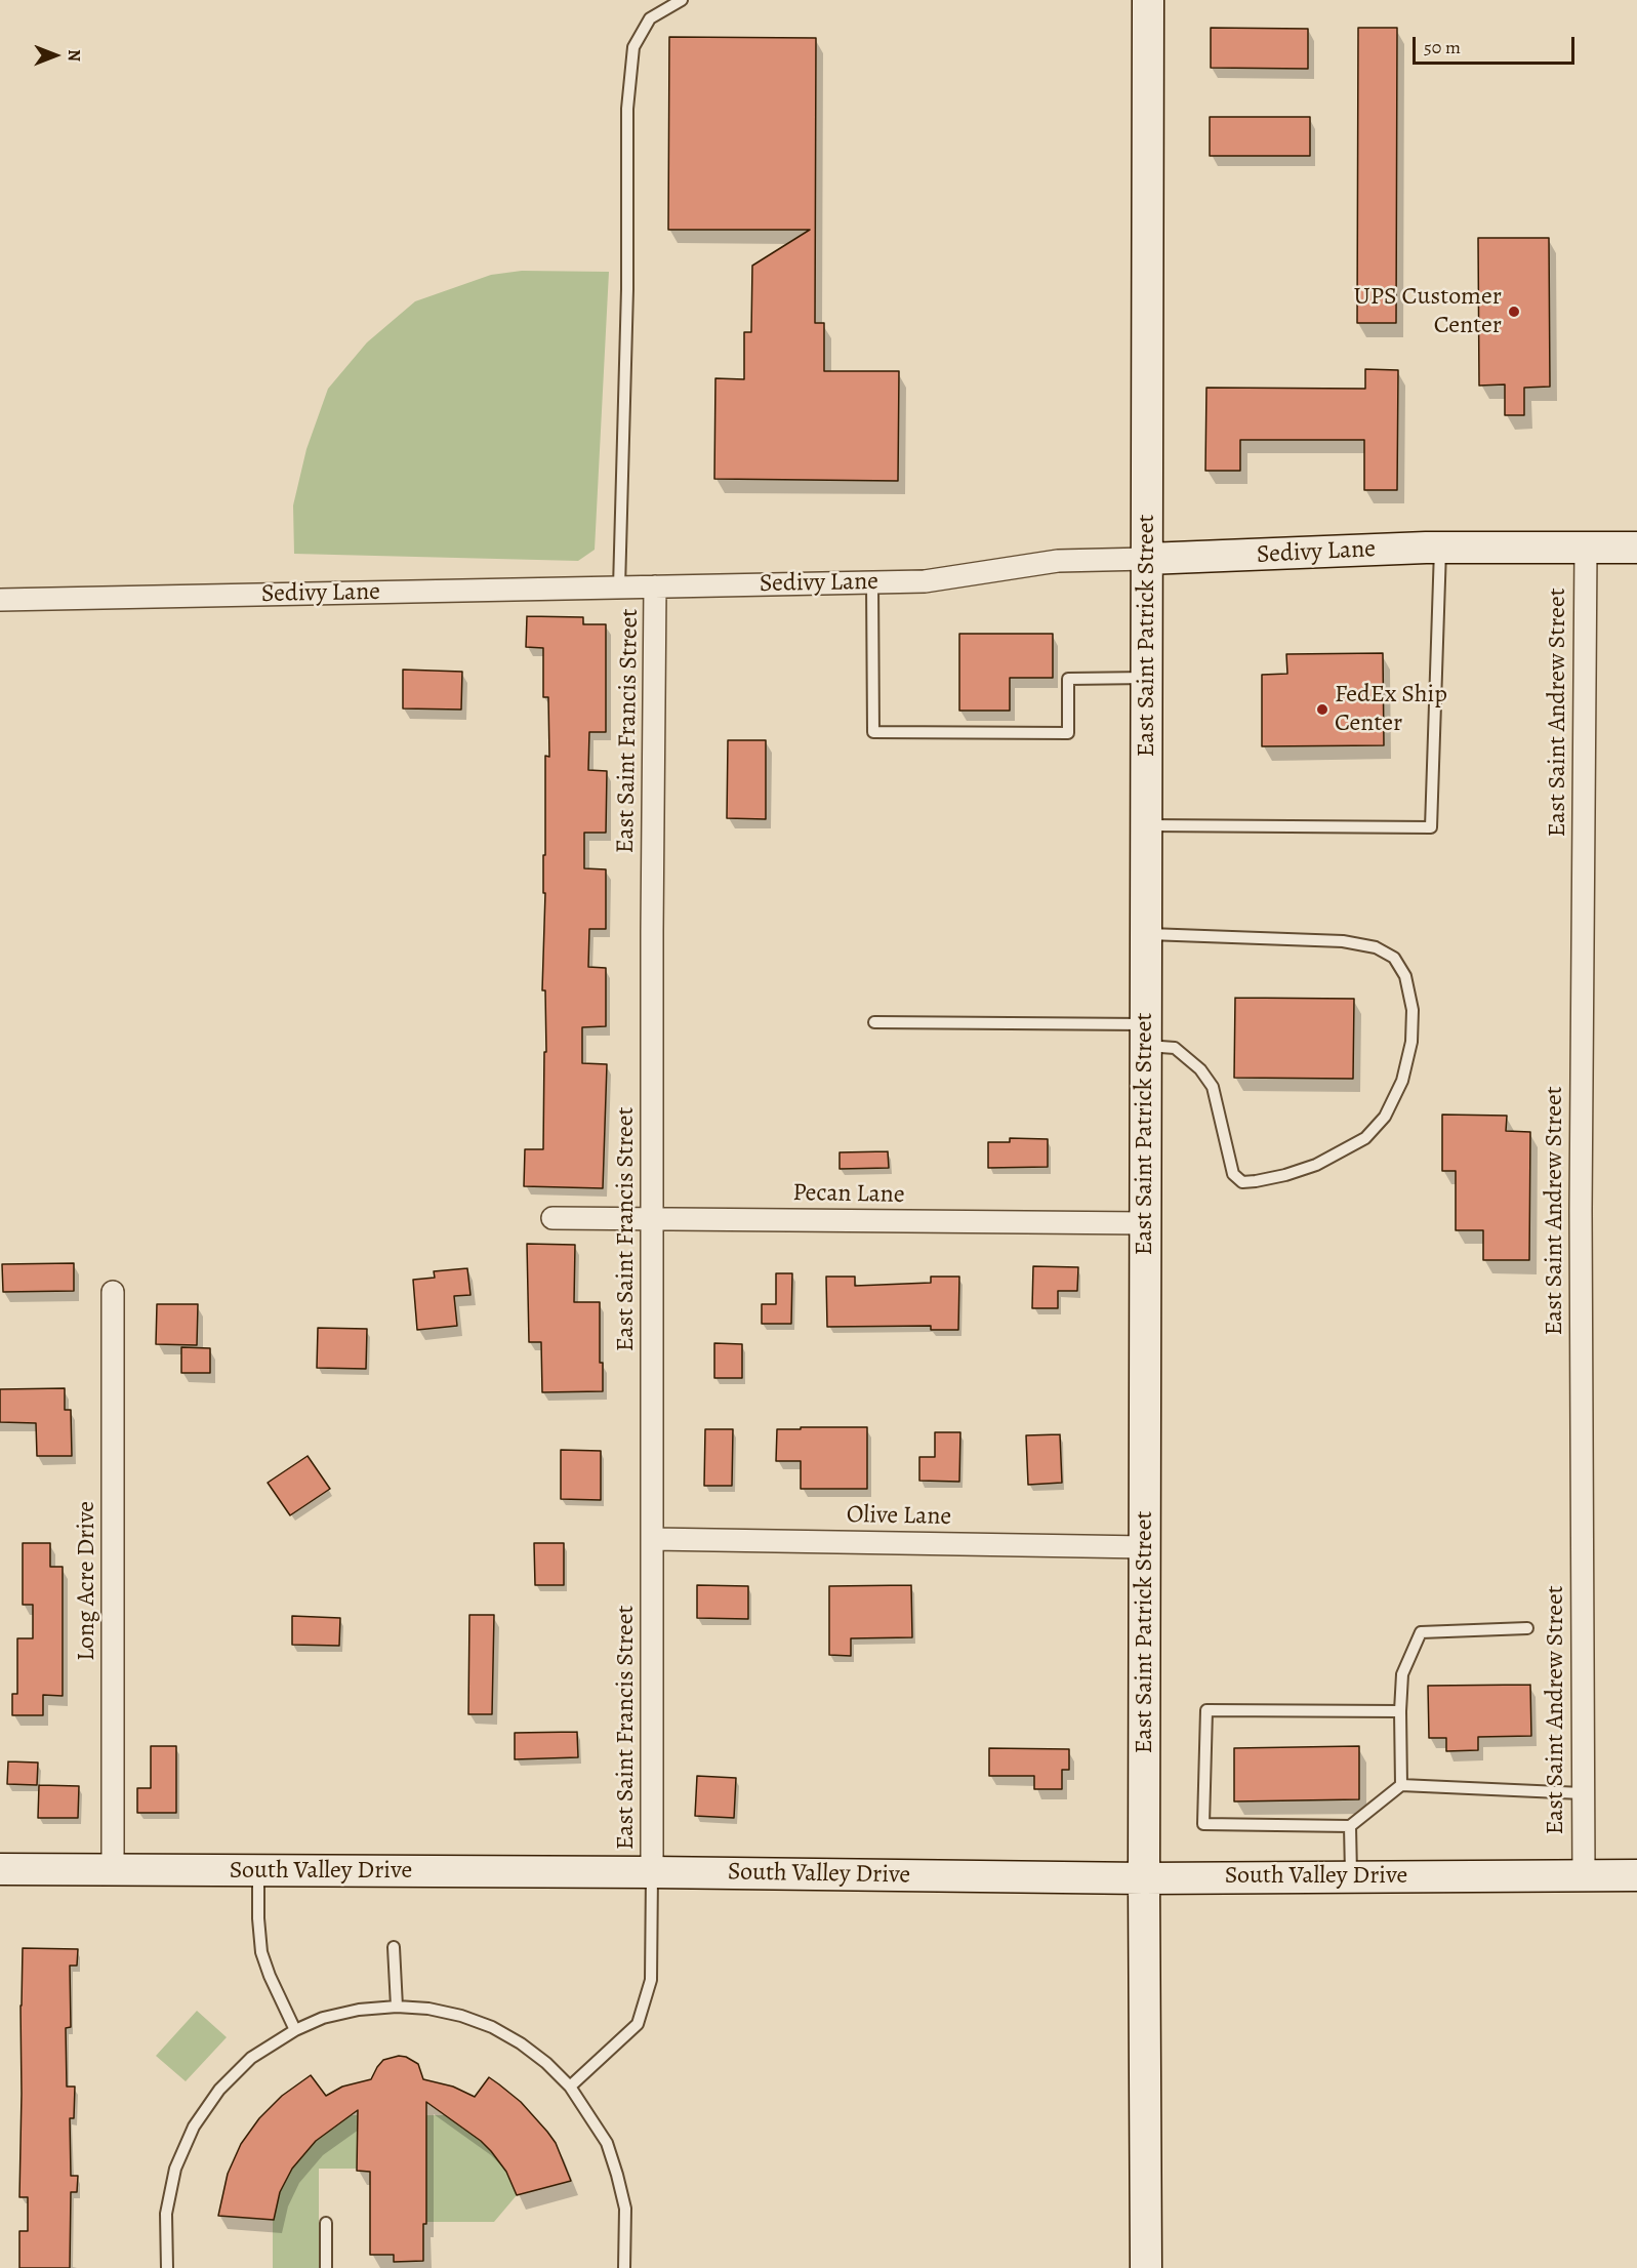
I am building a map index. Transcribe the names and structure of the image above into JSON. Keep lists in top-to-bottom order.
{
  "streets": {
    "main road": ["Sedivy Lane", "East Saint Patrick Street", "South Valley Drive"],
    "street": [
      "East Saint Andrew Street",
      "East Saint Francis Street",
      "Pecan Lane",
      "Olive Lane",
      "Long Acre Drive"
    ]
  },
  "crossings": [
    ["Sedivy Lane", "East Saint Patrick Street"],
    ["Sedivy Lane", "East Saint Andrew Street"],
    ["Sedivy Lane", "East Saint Francis Street"],
    ["East Saint Patrick Street", "Pecan Lane"],
    ["East Saint Patrick Street", "Olive Lane"],
    ["East Saint Patrick Street", "South Valley Drive"],
    ["East Saint Andrew Street", "South Valley Drive"],
    ["East Saint Francis Street", "Pecan Lane"],
    ["East Saint Francis Street", "Olive Lane"],
    ["East Saint Francis Street", "South Valley Drive"],
    ["Long Acre Drive", "South Valley Drive"]
  ],
  "places": ["UPS Customer Center", "FedEx Ship Center"],
  "scale_bar": "50 m",
  "north": "right"
}
